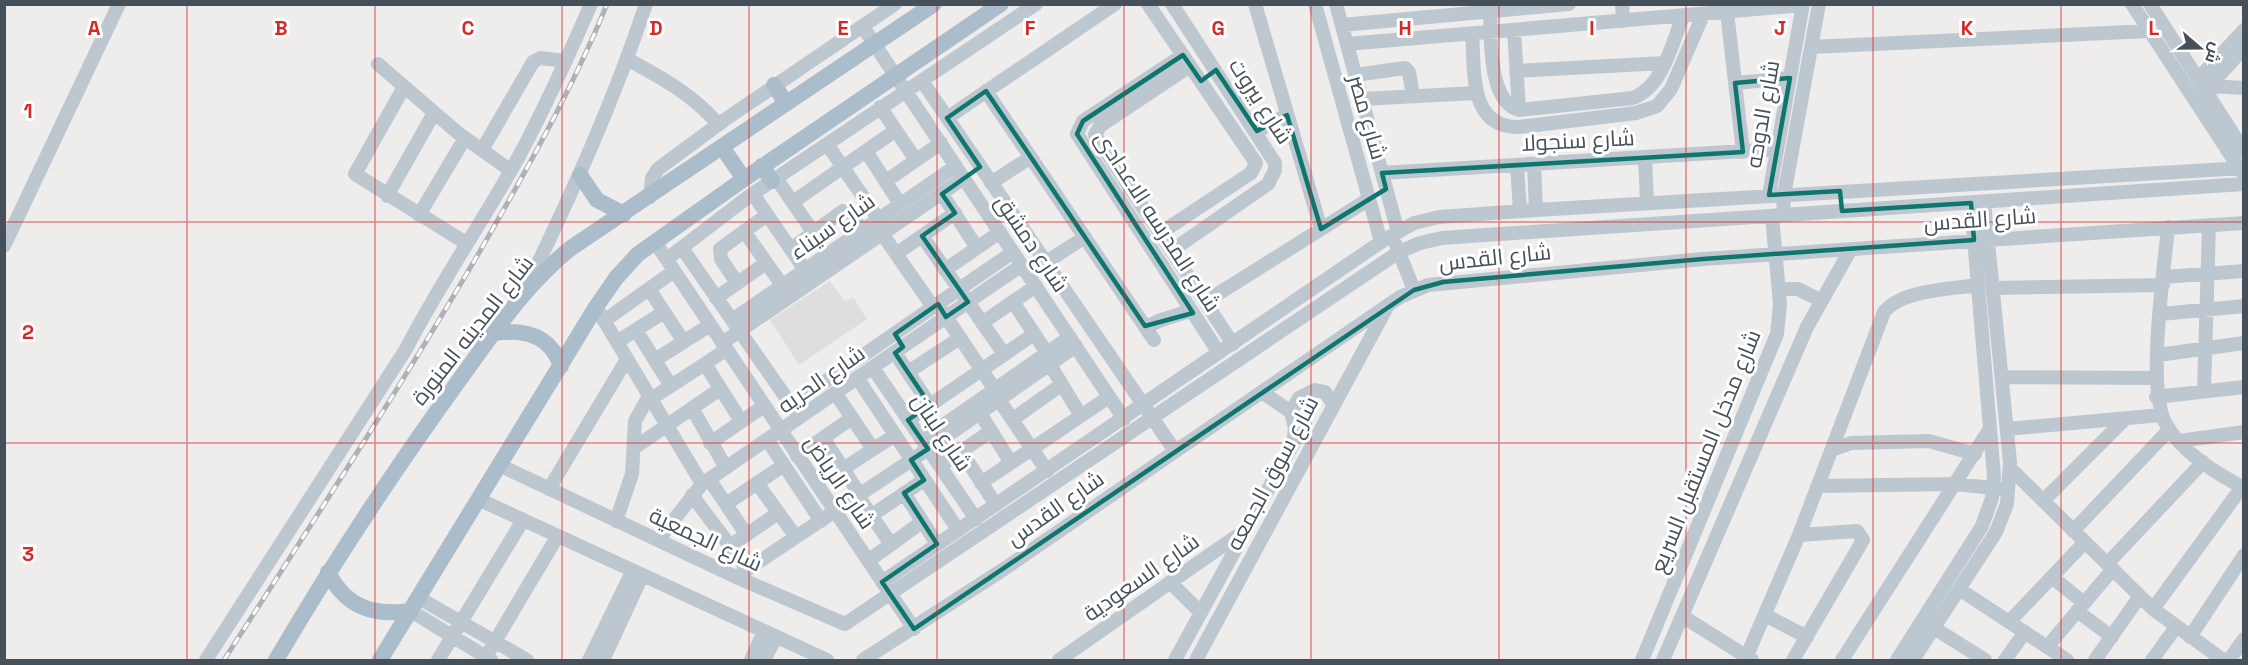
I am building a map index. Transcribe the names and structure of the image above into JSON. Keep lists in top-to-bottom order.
{
  "streets": {
    "main road": ["شارع المدينه المنورة"],
    "street": [
      "شارع بيروت",
      "شارع الدوحه",
      "شارع مصر",
      "شارع سنجولا",
      "شارع القدس",
      "شارع المدرسه الاعدادى",
      "شارع سيناء",
      "شارع دمشق",
      "شارع الحريه",
      "شارع لبنان",
      "شارع مدخل المستقبل السريع",
      "شارع سوق الجمعه",
      "شارع الرياض",
      "شارع الجمعية",
      "شارع السعودية"
    ]
  },
  "crossings": [
    ["شارع بيروت", "شارع المدرسه الاعدادى"],
    ["شارع الدوحه", "شارع سنجولا"],
    ["شارع الدوحه", "شارع القدس"],
    ["شارع الدوحه", "شارع مدخل المستقبل السريع"],
    ["شارع مصر", "شارع سنجولا"],
    ["شارع القدس", "شارع دمشق"],
    ["شارع القدس", "شارع مدخل المستقبل السريع"],
    ["شارع القدس", "شارع سوق الجمعه"],
    ["شارع القدس", "شارع الرياض"],
    ["شارع القدس", "شارع الجمعية"],
    ["شارع سيناء", "شارع دمشق"],
    ["شارع سيناء", "شارع الرياض"],
    ["شارع دمشق", "شارع المدينه المنورة"],
    ["شارع دمشق", "شارع الحريه"],
    ["شارع الحريه", "شارع لبنان"],
    ["شارع الحريه", "شارع الرياض"],
    ["شارع الحريه", "شارع الجمعية"],
    ["شارع سوق الجمعه", "شارع السعودية"],
    ["شارع الرياض", "شارع الجمعية"]
  ],
  "north": "right",
  "grid": {
    "columns": [
      "A",
      "B",
      "C",
      "D",
      "E",
      "F",
      "G",
      "H",
      "I",
      "J",
      "K",
      "L"
    ],
    "rows": ["1", "2", "3"]
  }
}
